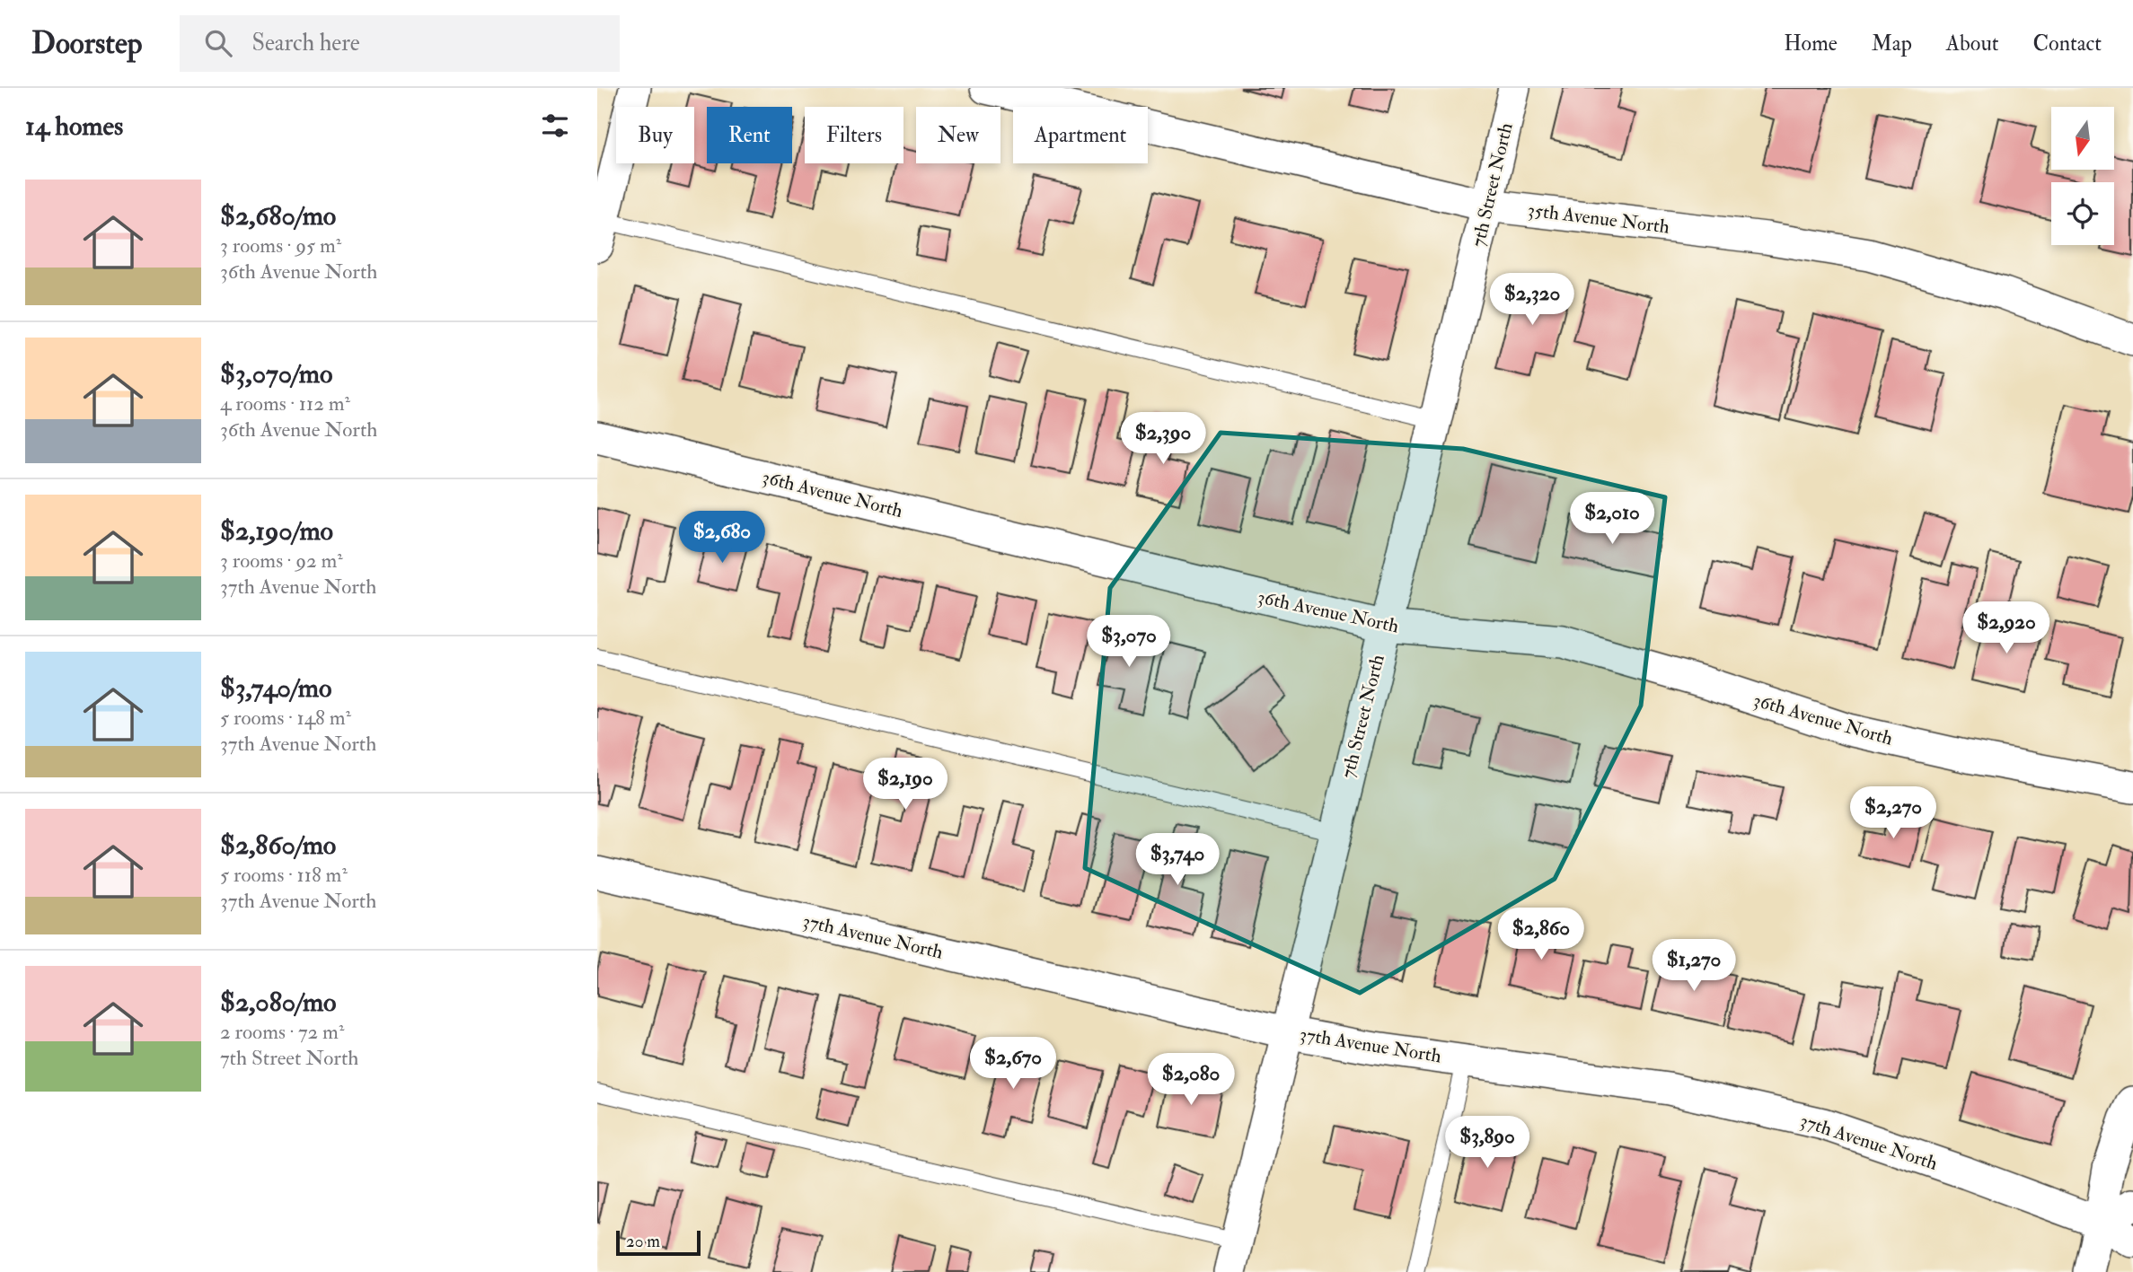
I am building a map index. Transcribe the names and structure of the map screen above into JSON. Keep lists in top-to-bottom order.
{
  "streets": {
    "street": [
      "7th Street North",
      "35th Avenue North",
      "36th Avenue North",
      "37th Avenue North"
    ]
  },
  "crossings": [
    ["7th Street North", "35th Avenue North"],
    ["7th Street North", "36th Avenue North"],
    ["7th Street North", "37th Avenue North"]
  ],
  "scale_bar": "20 m",
  "north": "bottom",
  "page": {
    "header": "Doorstep",
    "search": "Search here",
    "nav": [
      "Home",
      "Map",
      "About",
      "Contact"
    ],
    "heading": "14 homes",
    "chip": [
      "Buy",
      "Rent",
      "Filters",
      "New",
      "Apartment"
    ],
    "list": [
      {
        "name": "$2,680/mo",
        "note": "3 rooms · 95 m² · 36th Avenue North"
      },
      {
        "name": "$3,070/mo",
        "note": "4 rooms · 112 m² · 36th Avenue North"
      },
      {
        "name": "$2,190/mo",
        "note": "3 rooms · 92 m² · 37th Avenue North"
      },
      {
        "name": "$3,740/mo",
        "note": "5 rooms · 148 m² · 37th Avenue North"
      },
      {
        "name": "$2,860/mo",
        "note": "5 rooms · 118 m² · 37th Avenue North"
      },
      {
        "name": "$2,080/mo",
        "note": "2 rooms · 72 m² · 7th Street North"
      }
    ],
    "price": [
      "$2,320",
      "$2,390",
      "$2,010",
      "$2,680",
      "$2,920",
      "$3,070",
      "$2,190",
      "$2,270",
      "$3,740",
      "$2,860",
      "$1,270",
      "$2,670",
      "$2,080",
      "$3,890"
    ],
    "scale": "20 m"
  }
}
